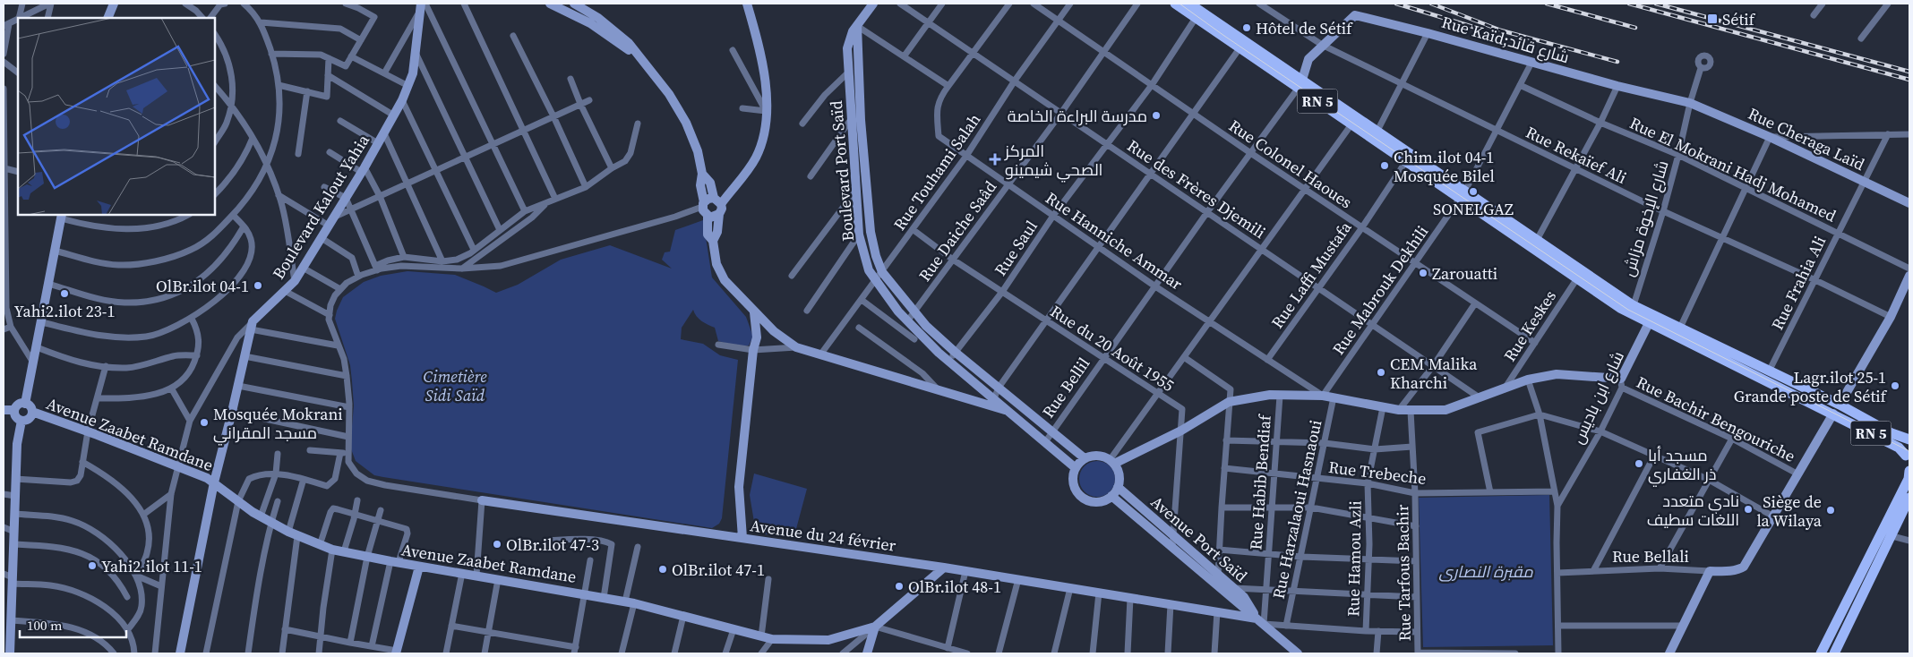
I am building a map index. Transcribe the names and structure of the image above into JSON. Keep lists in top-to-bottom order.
{
  "streets": {
    "main road": [
      "Rue Kaïd;شارع قائد",
      "RN 5",
      "Rue Cheraga Laïd",
      "Boulevard Port Saïd",
      "Boulevard Kalout Yahia",
      "شارع ابن باديس",
      "Avenue Zaabet Ramdane",
      "Avenue du 24 février",
      "Avenue Port Saïd",
      "Rue Bellali"
    ],
    "street": [
      "Rue Rekaïef Ali",
      "Rue Colonel Haoues",
      "Rue El Mokrani Hadj Mohamed",
      "Rue Touhami Salah",
      "Rue des Frères Djemili",
      "شارع الإخوة مزاش",
      "Rue Daiche Saâd",
      "Rue Hanniche Ammar",
      "Rue Saul",
      "Rue Laffi Mustafa",
      "Rue Frahia Ali",
      "Rue Mabrouk Dekhili",
      "Rue Keskes",
      "Rue du 20 Août 1955",
      "Rue Bellil",
      "Rue Bachir Bengouriche",
      "Rue Trebeche",
      "Rue Habib Bendiaf",
      "Rue Harzalaoui Hasnaoui",
      "Rue Hamou Azli",
      "Rue Tarfous Bachir"
    ]
  },
  "crossings": [
    ["Rue Kaïd;شارع قائد", "Rue Cheraga Laïd"],
    ["Rue Kaïd;شارع قائد", "Rue Rekaïef Ali"],
    ["Rue Kaïd;شارع قائد", "شارع الإخوة مزاش"],
    ["Rue Kaïd;شارع قائد", "Rue Mabrouk Dekhili"],
    ["RN 5", "شارع الإخوة مزاش"],
    ["RN 5", "Rue Saul"],
    ["RN 5", "Rue Laffi Mustafa"],
    ["RN 5", "Rue Frahia Ali"],
    ["RN 5", "Rue Mabrouk Dekhili"],
    ["RN 5", "Rue Keskes"],
    ["RN 5", "Rue Bellil"],
    ["RN 5", "شارع ابن باديس"],
    ["Rue Cheraga Laïd", "شارع الإخوة مزاش"],
    ["Rue Cheraga Laïd", "Rue Frahia Ali"],
    ["Rue Rekaïef Ali", "شارع الإخوة مزاش"],
    ["Rue Rekaïef Ali", "Rue Frahia Ali"],
    ["Rue Rekaïef Ali", "Rue Mabrouk Dekhili"],
    ["Rue Colonel Haoues", "Rue Touhami Salah"],
    ["Rue Colonel Haoues", "Rue Daiche Saâd"],
    ["Rue Colonel Haoues", "Rue Saul"],
    ["Rue Colonel Haoues", "Rue Laffi Mustafa"],
    ["Rue Colonel Haoues", "Rue Mabrouk Dekhili"],
    ["Rue Colonel Haoues", "Rue Keskes"],
    ["Rue Colonel Haoues", "Rue Bellil"],
    ["Rue El Mokrani Hadj Mohamed", "شارع الإخوة مزاش"],
    ["Rue El Mokrani Hadj Mohamed", "Rue Frahia Ali"],
    ["Rue El Mokrani Hadj Mohamed", "Rue Mabrouk Dekhili"],
    ["Boulevard Port Saïd", "Rue Touhami Salah"],
    ["Boulevard Port Saïd", "Rue Daiche Saâd"],
    ["Boulevard Port Saïd", "Rue Saul"],
    ["Boulevard Port Saïd", "Rue Bellil"],
    ["Boulevard Port Saïd", "Avenue Port Saïd"],
    ["Rue Touhami Salah", "Rue des Frères Djemili"],
    ["Rue Touhami Salah", "Rue Hanniche Ammar"],
    ["Rue Touhami Salah", "Rue du 20 Août 1955"],
    ["Rue des Frères Djemili", "Rue Daiche Saâd"],
    ["Rue des Frères Djemili", "Rue Saul"],
    ["Rue des Frères Djemili", "Rue Laffi Mustafa"],
    ["Rue des Frères Djemili", "Rue Mabrouk Dekhili"],
    ["Rue des Frères Djemili", "Rue Bellil"],
    ["Rue Daiche Saâd", "Rue Hanniche Ammar"],
    ["Rue Daiche Saâd", "Rue du 20 Août 1955"],
    ["Rue Hanniche Ammar", "Rue Saul"],
    ["Rue Hanniche Ammar", "Rue Laffi Mustafa"],
    ["Rue Hanniche Ammar", "Rue Mabrouk Dekhili"],
    ["Rue Hanniche Ammar", "Rue Bellil"],
    ["Rue Saul", "Rue du 20 Août 1955"],
    ["Rue du 20 Août 1955", "Rue Bellil"],
    ["Rue du 20 Août 1955", "Avenue Port Saïd"],
    ["شارع ابن باديس", "Rue Bachir Bengouriche"],
    ["Avenue Zaabet Ramdane", "Avenue du 24 février"],
    ["Rue Trebeche", "Rue Habib Bendiaf"],
    ["Rue Trebeche", "Rue Harzalaoui Hasnaoui"],
    ["Rue Trebeche", "Rue Hamou Azli"],
    ["Rue Trebeche", "Rue Tarfous Bachir"],
    ["Rue Habib Bendiaf", "Avenue du 24 février"],
    ["Rue Habib Bendiaf", "Avenue Port Saïd"],
    ["Avenue du 24 février", "Avenue Port Saïd"]
  ],
  "parks": ["Cimetière Sidi Saïd", "مقبرة النصارى"],
  "places": {
    "transit": ["Sétif"],
    "other": [
      "Hôtel de Sétif",
      "مدرسة البراءة الخاصة",
      "Chim.ilot 04-1 Mosquée Bilel",
      "SONELGAZ",
      "Zarouatti",
      "OlBr.ilot 04-1",
      "Yahi2.ilot 23-1",
      "CEM Malika Kharchi",
      "Lagr.ilot 25-1 Grande poste de Sétif",
      "Mosquée Mokrani مسجد المقراني",
      "مسجد أبا ذر الغفاري",
      "نادي متعدد اللغات سطيف",
      "Siège de la Wilaya",
      "OlBr.ilot 47-3",
      "Yahi2.ilot 11-1",
      "OlBr.ilot 47-1",
      "OlBr.ilot 48-1"
    ],
    "health": ["المركز الصحي شيمينو"]
  },
  "scale_bar": "100 m"
}
